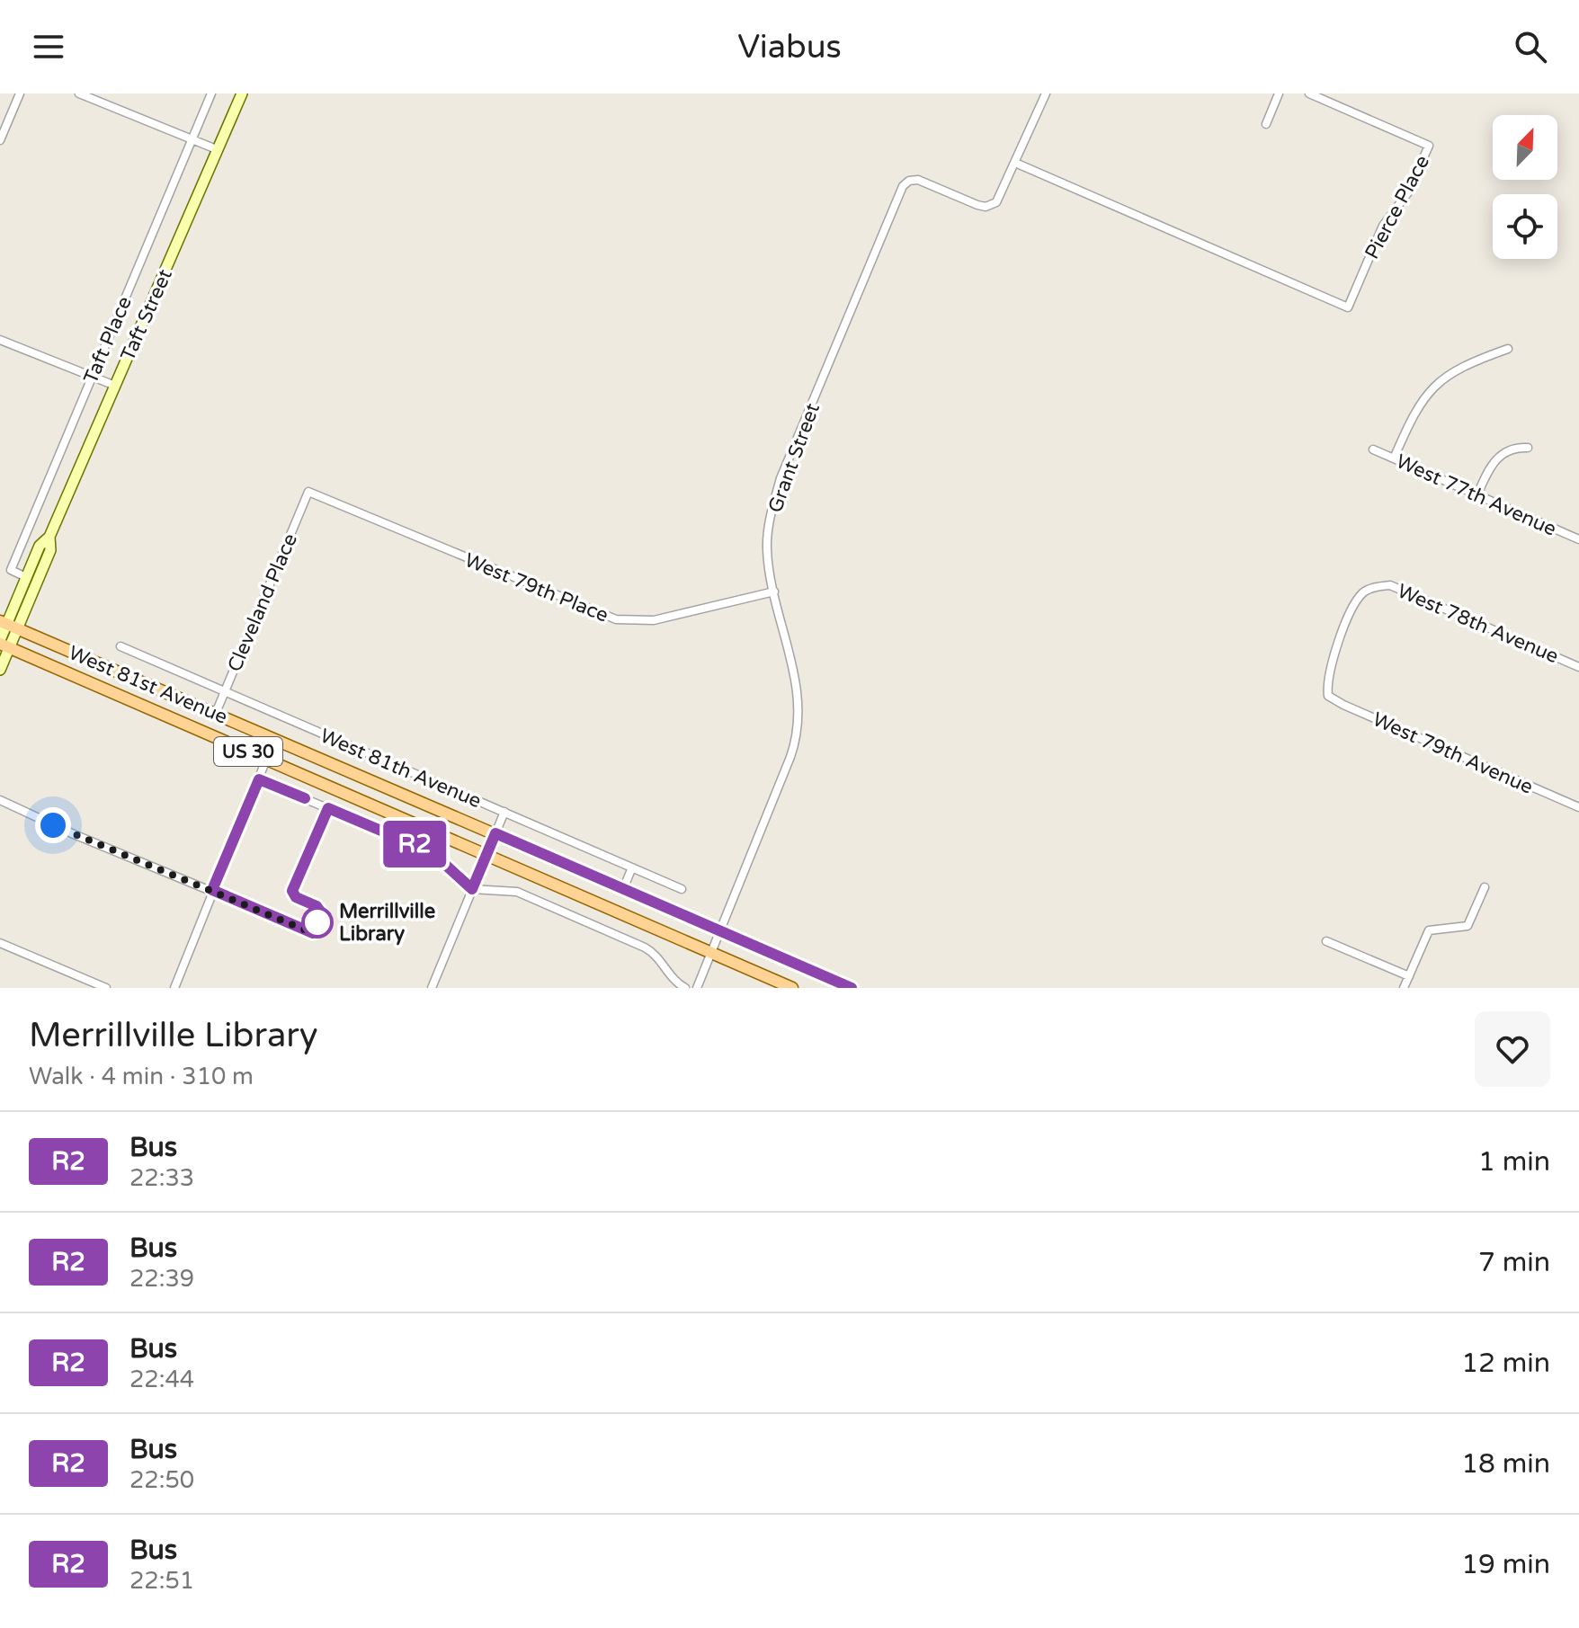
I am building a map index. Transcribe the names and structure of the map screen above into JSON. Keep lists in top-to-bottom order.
{
  "streets": {
    "main road": ["Taft Street", "West 81st Avenue", "US 30"],
    "street": [
      "Pierce Place",
      "Taft Place",
      "Grant Street",
      "West 77th Avenue",
      "West 79th Place",
      "Cleveland Place",
      "West 78th Avenue",
      "West 79th Avenue",
      "West 81th Avenue"
    ]
  },
  "crossings": [
    ["Pierce Place", "Grant Street"],
    ["Taft Street", "Taft Place"],
    ["Taft Street", "West 81st Avenue"],
    ["Grant Street", "West 79th Place"],
    ["Grant Street", "West 81st Avenue"],
    ["West 79th Place", "Cleveland Place"],
    ["Cleveland Place", "West 81st Avenue"],
    ["Cleveland Place", "West 81th Avenue"],
    ["West 78th Avenue", "West 79th Avenue"]
  ],
  "places": ["Merrillville Library"],
  "lines": ["bus line R2"],
  "north": "top right",
  "page": {
    "header": "Viabus",
    "on_map": "R2",
    "heading": ["Merrillville Library", "Walk · 4 min · 310 m"],
    "list": [
      {
        "mark": "R2",
        "name": "Bus",
        "note": "22:33",
        "value": "1 min"
      },
      {
        "mark": "R2",
        "name": "Bus",
        "note": "22:39",
        "value": "7 min"
      },
      {
        "mark": "R2",
        "name": "Bus",
        "note": "22:44",
        "value": "12 min"
      },
      {
        "mark": "R2",
        "name": "Bus",
        "note": "22:50",
        "value": "18 min"
      },
      {
        "mark": "R2",
        "name": "Bus",
        "note": "22:51",
        "value": "19 min"
      }
    ]
  }
}
